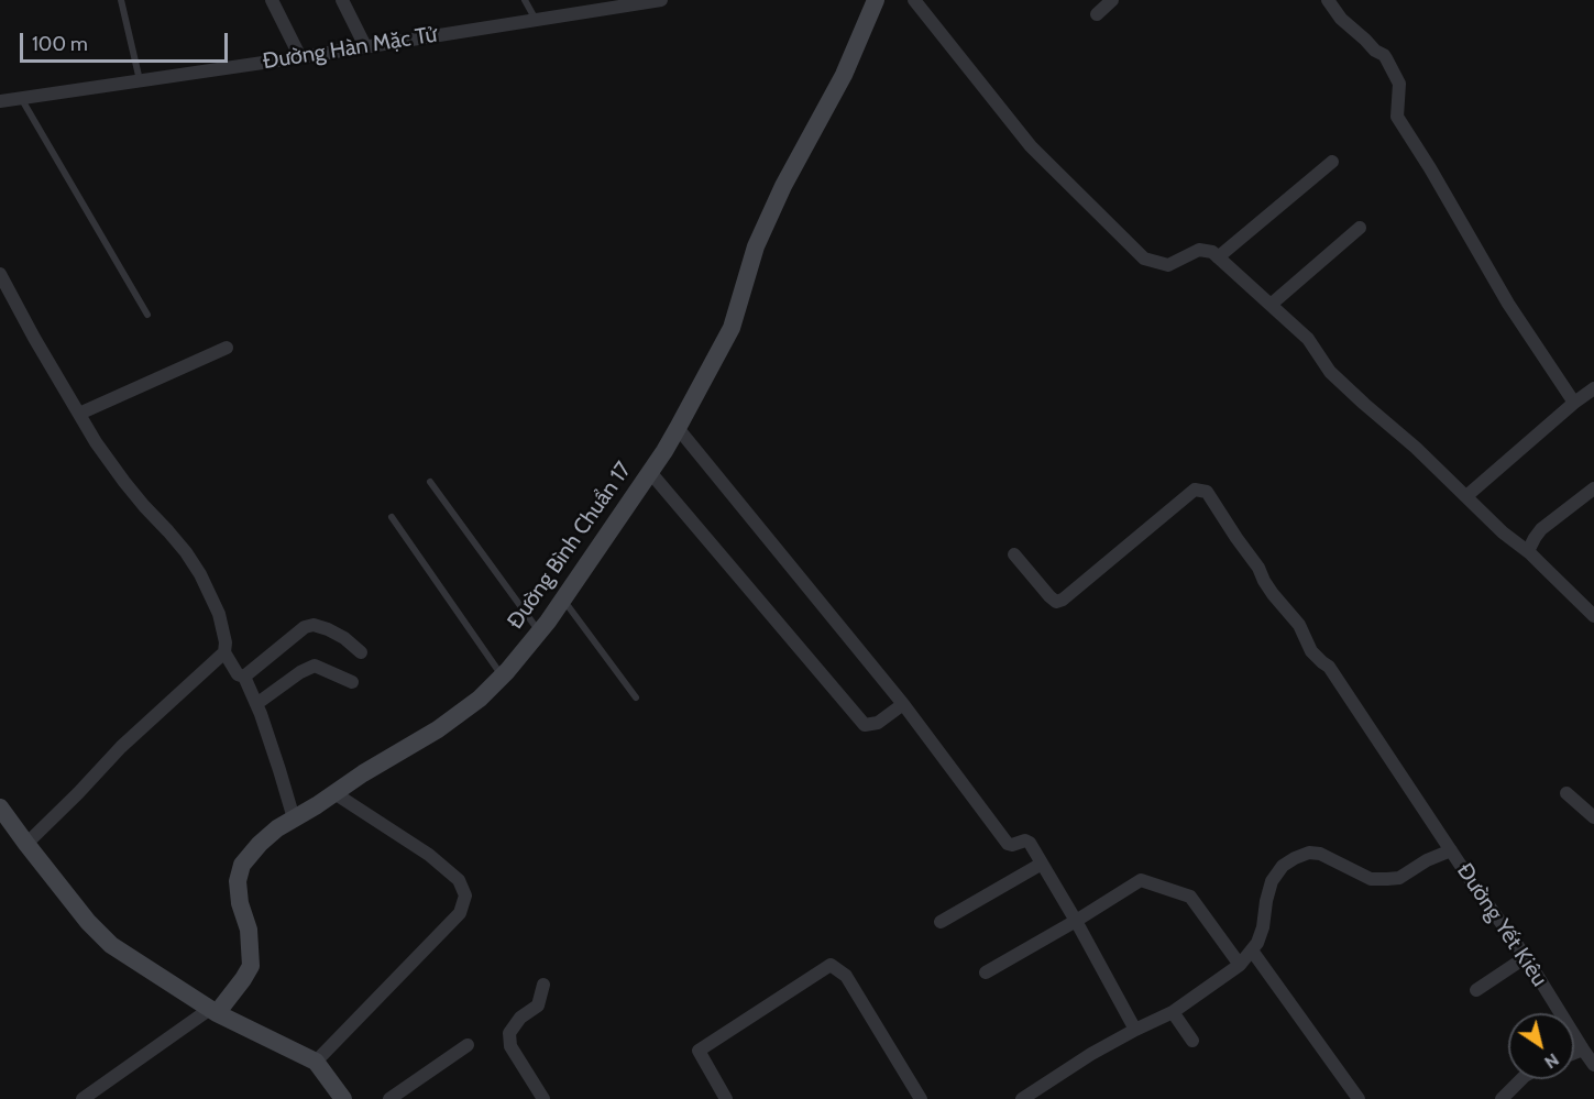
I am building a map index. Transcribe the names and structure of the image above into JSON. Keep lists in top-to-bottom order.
{
  "streets": {
    "street": ["Đường Hàn Mặc Tử", "Đường Bình Chuẩn 17", "Đường Yết Kiêu"]
  },
  "scale_bar": "100 m",
  "north": "bottom right"
}
